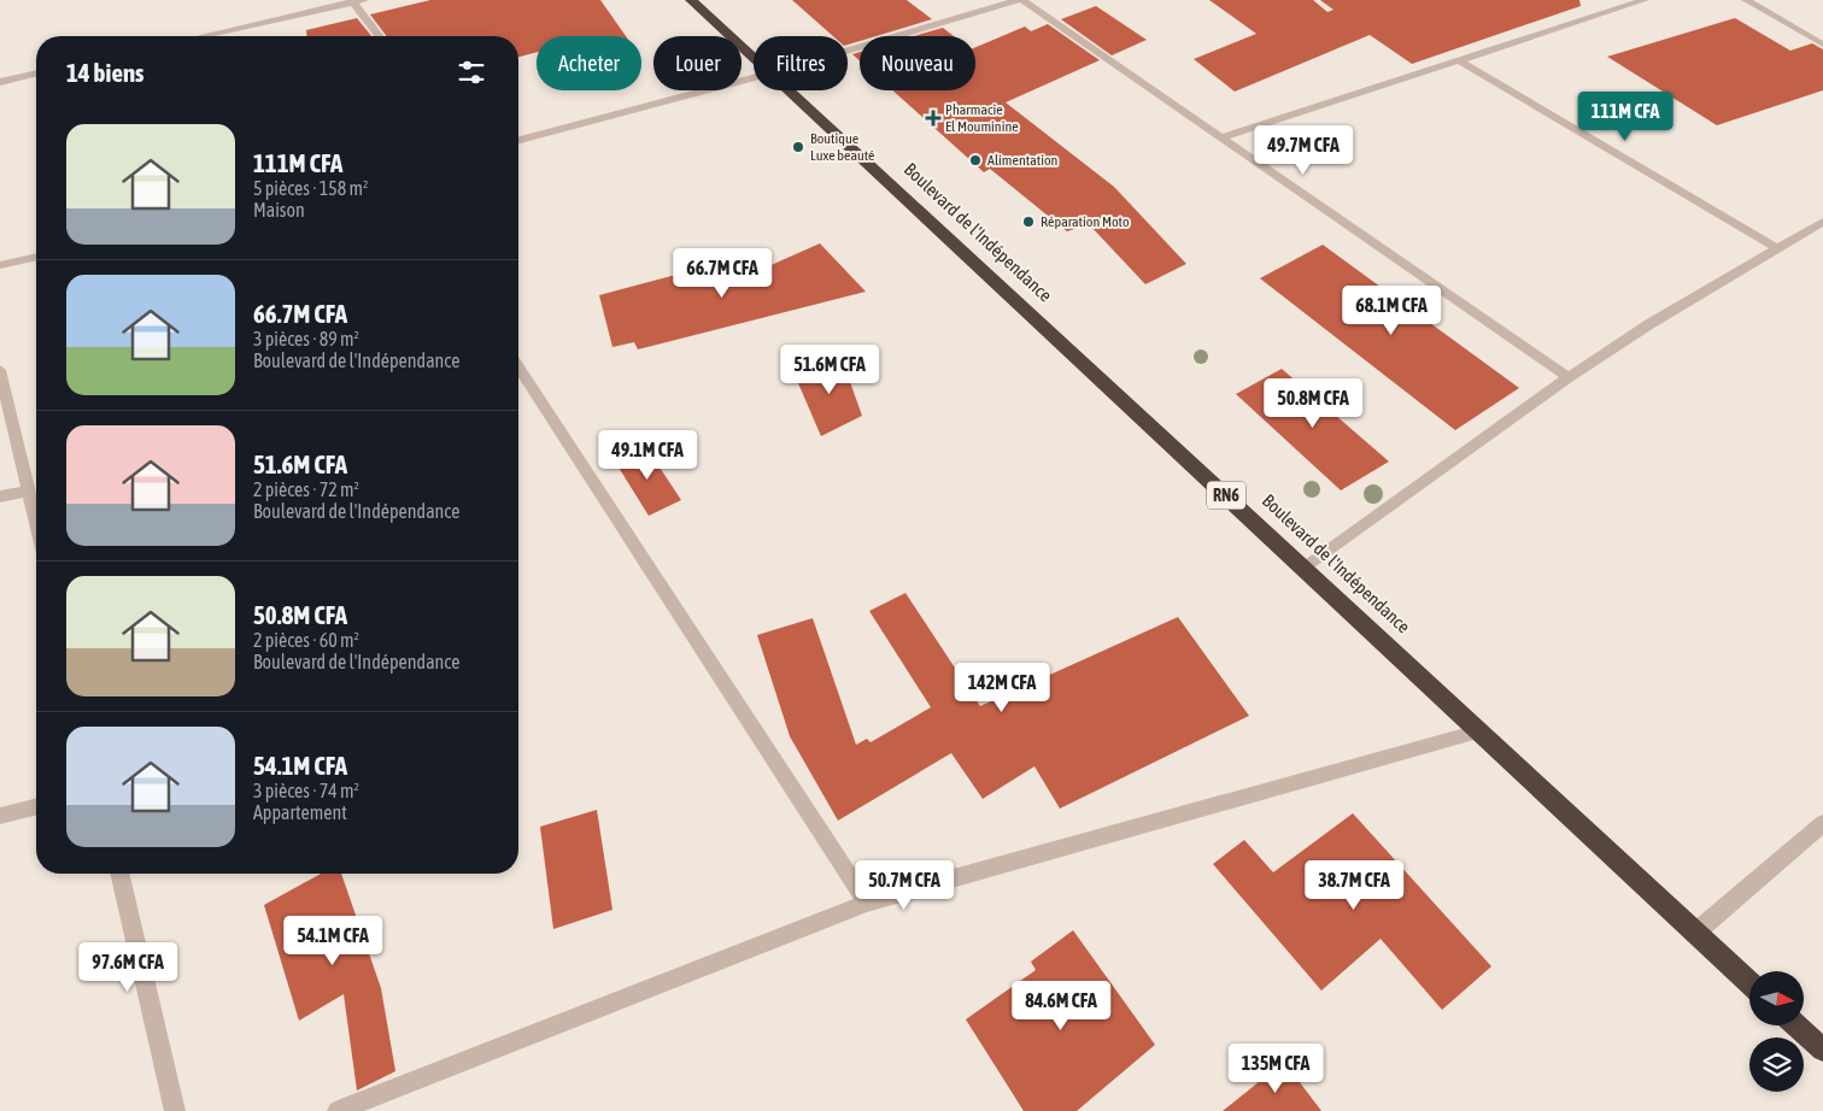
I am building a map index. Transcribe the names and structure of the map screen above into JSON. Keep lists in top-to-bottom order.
{
  "streets": {
    "highway": ["Boulevard de l'Indépendance", "RN6"]
  },
  "places": {
    "health": ["Pharmacie El Mouminine"],
    "other": ["Boutique Luxe beauté", "Alimentation", "Réparation Moto"]
  },
  "north": "right",
  "page": {
    "chip": [
      "Acheter",
      "Louer",
      "Filtres",
      "Nouveau"
    ],
    "heading": "14 biens",
    "price": [
      "111M CFA",
      "49.7M CFA",
      "66.7M CFA",
      "68.1M CFA",
      "51.6M CFA",
      "50.8M CFA",
      "49.1M CFA",
      "142M CFA",
      "50.7M CFA",
      "38.7M CFA",
      "54.1M CFA",
      "97.6M CFA",
      "84.6M CFA",
      "135M CFA"
    ],
    "list": [
      {
        "name": "111M CFA",
        "note": "5 pièces · 158 m² · Maison"
      },
      {
        "name": "66.7M CFA",
        "note": "3 pièces · 89 m² · Boulevard de l'Indépendance"
      },
      {
        "name": "51.6M CFA",
        "note": "2 pièces · 72 m² · Boulevard de l'Indépendance"
      },
      {
        "name": "50.8M CFA",
        "note": "2 pièces · 60 m² · Boulevard de l'Indépendance"
      },
      {
        "name": "54.1M CFA",
        "note": "3 pièces · 74 m² · Appartement"
      }
    ]
  }
}
